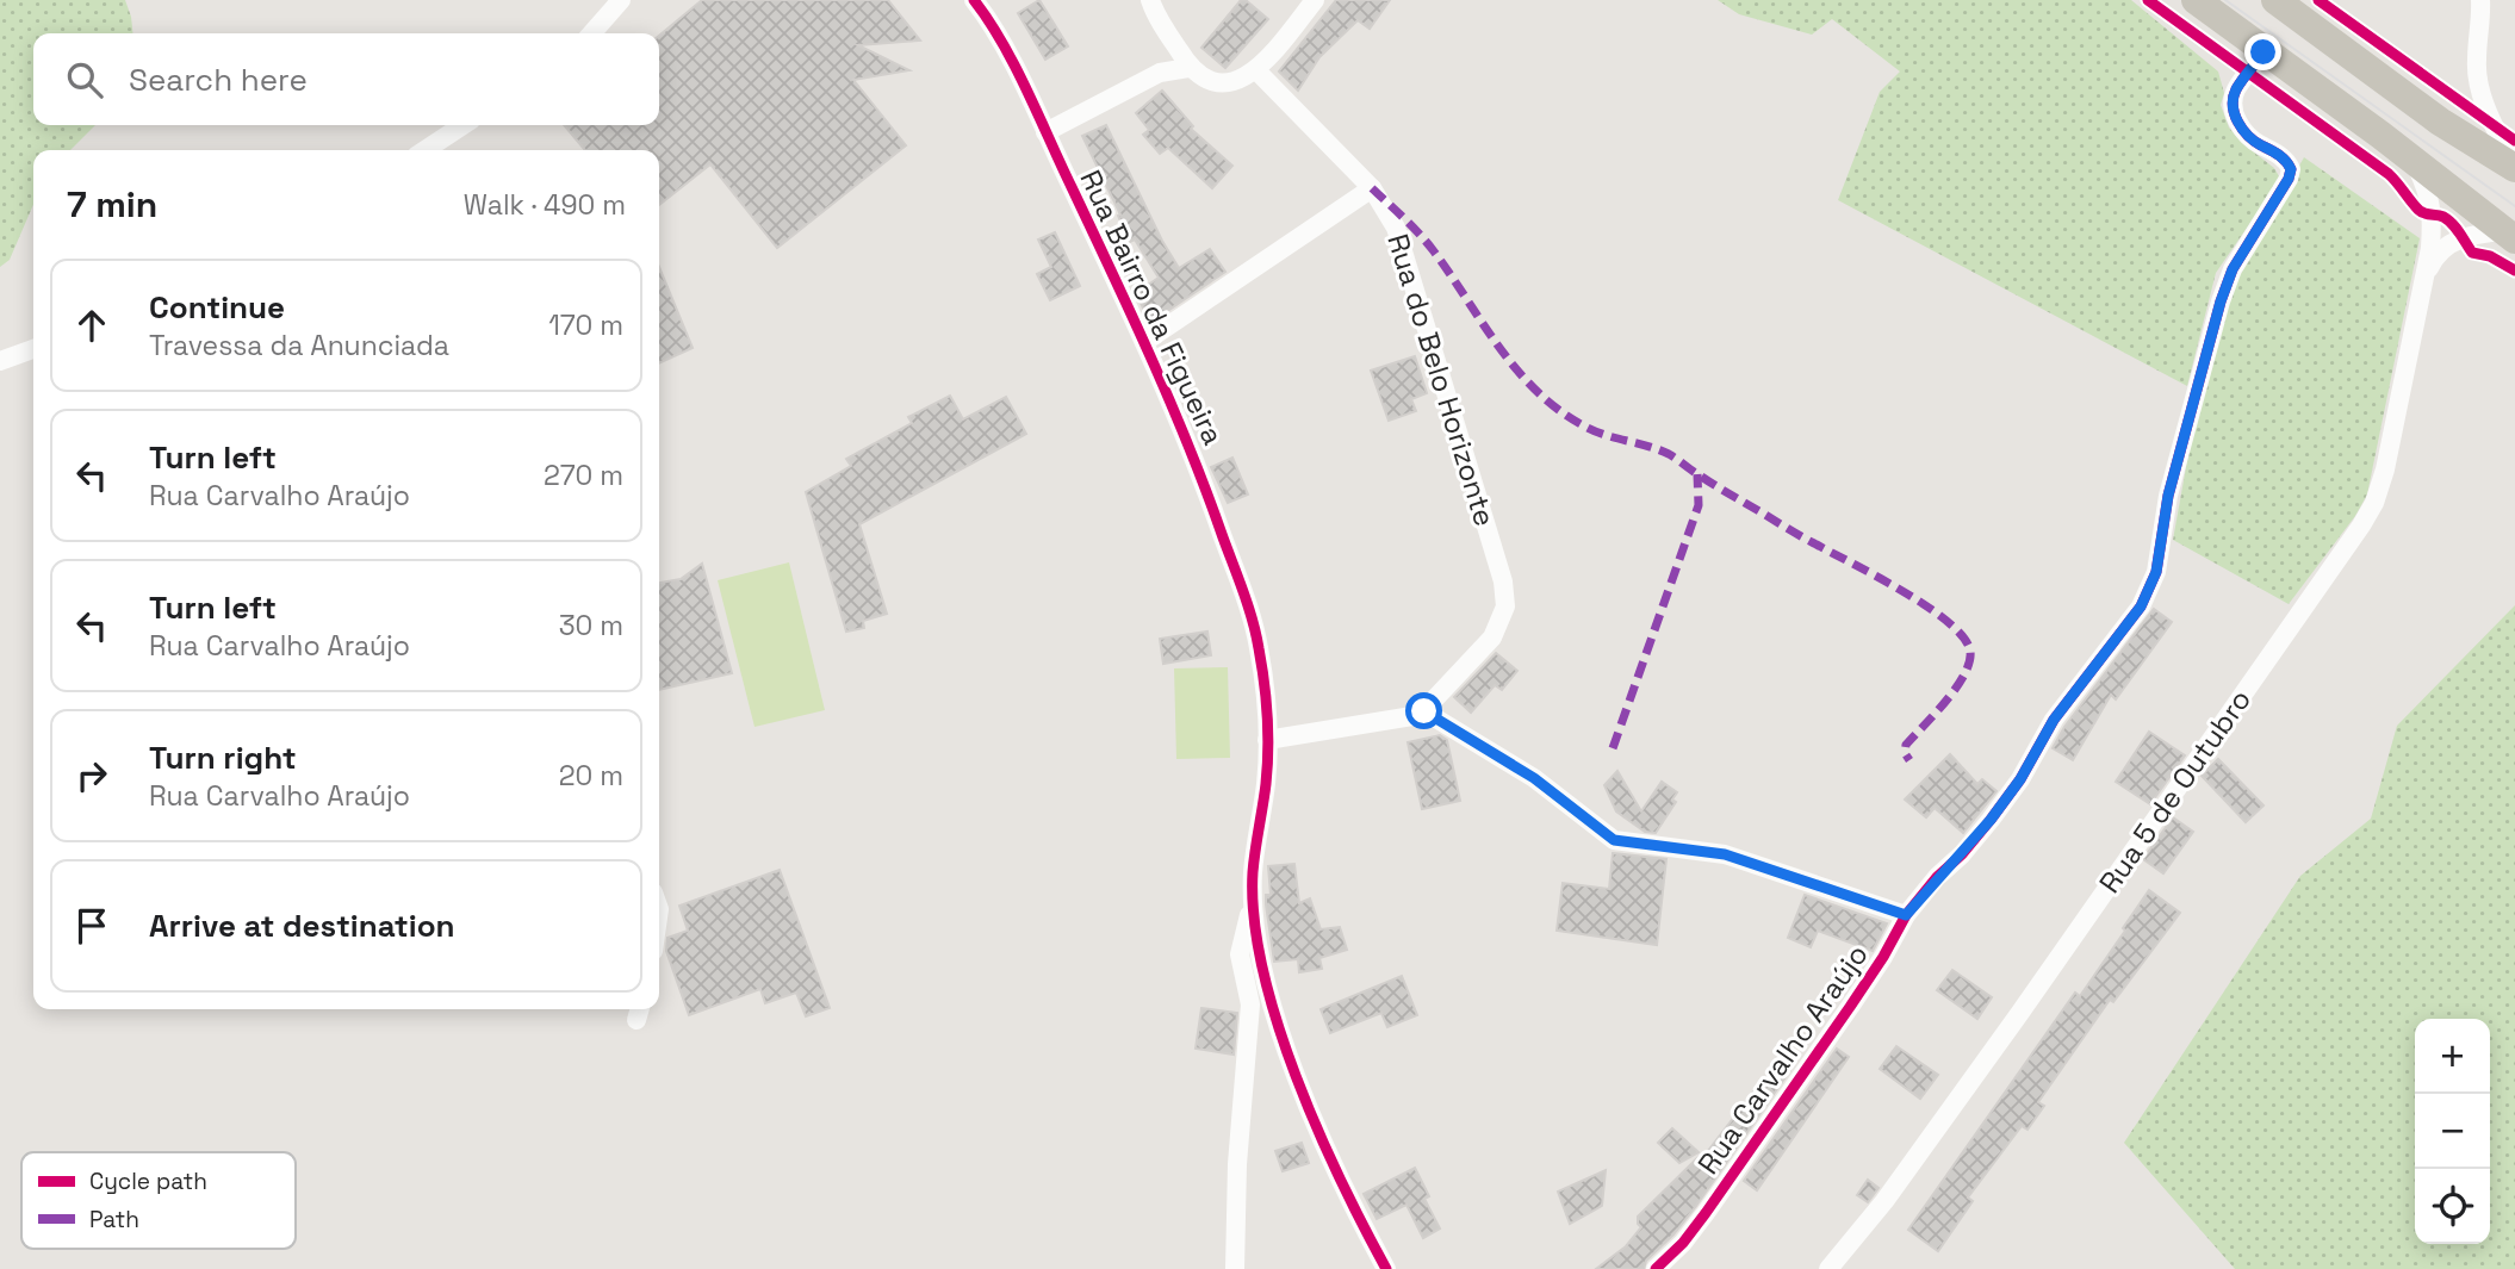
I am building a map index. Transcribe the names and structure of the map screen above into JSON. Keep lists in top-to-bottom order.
{
  "streets": {
    "street": [
      "Rua Bairro da Figueira",
      "Rua do Belo Horizonte",
      "Rua 5 de Outubro",
      "Rua Carvalho Araújo"
    ]
  },
  "legend": ["Cycle path", "Path"],
  "page": {
    "search": "Search here",
    "heading": ["7 min", "Walk · 490 m"],
    "list": [
      ["Continue", "Travessa da Anunciada", "170 m"],
      ["Turn left", "Rua Carvalho Araújo", "270 m"],
      ["Turn left", "Rua Carvalho Araújo", "30 m"],
      ["Turn right", "Rua Carvalho Araújo", "20 m"],
      "Arrive at destination"
    ],
    "map_buttons": ["+", "−"]
  }
}
